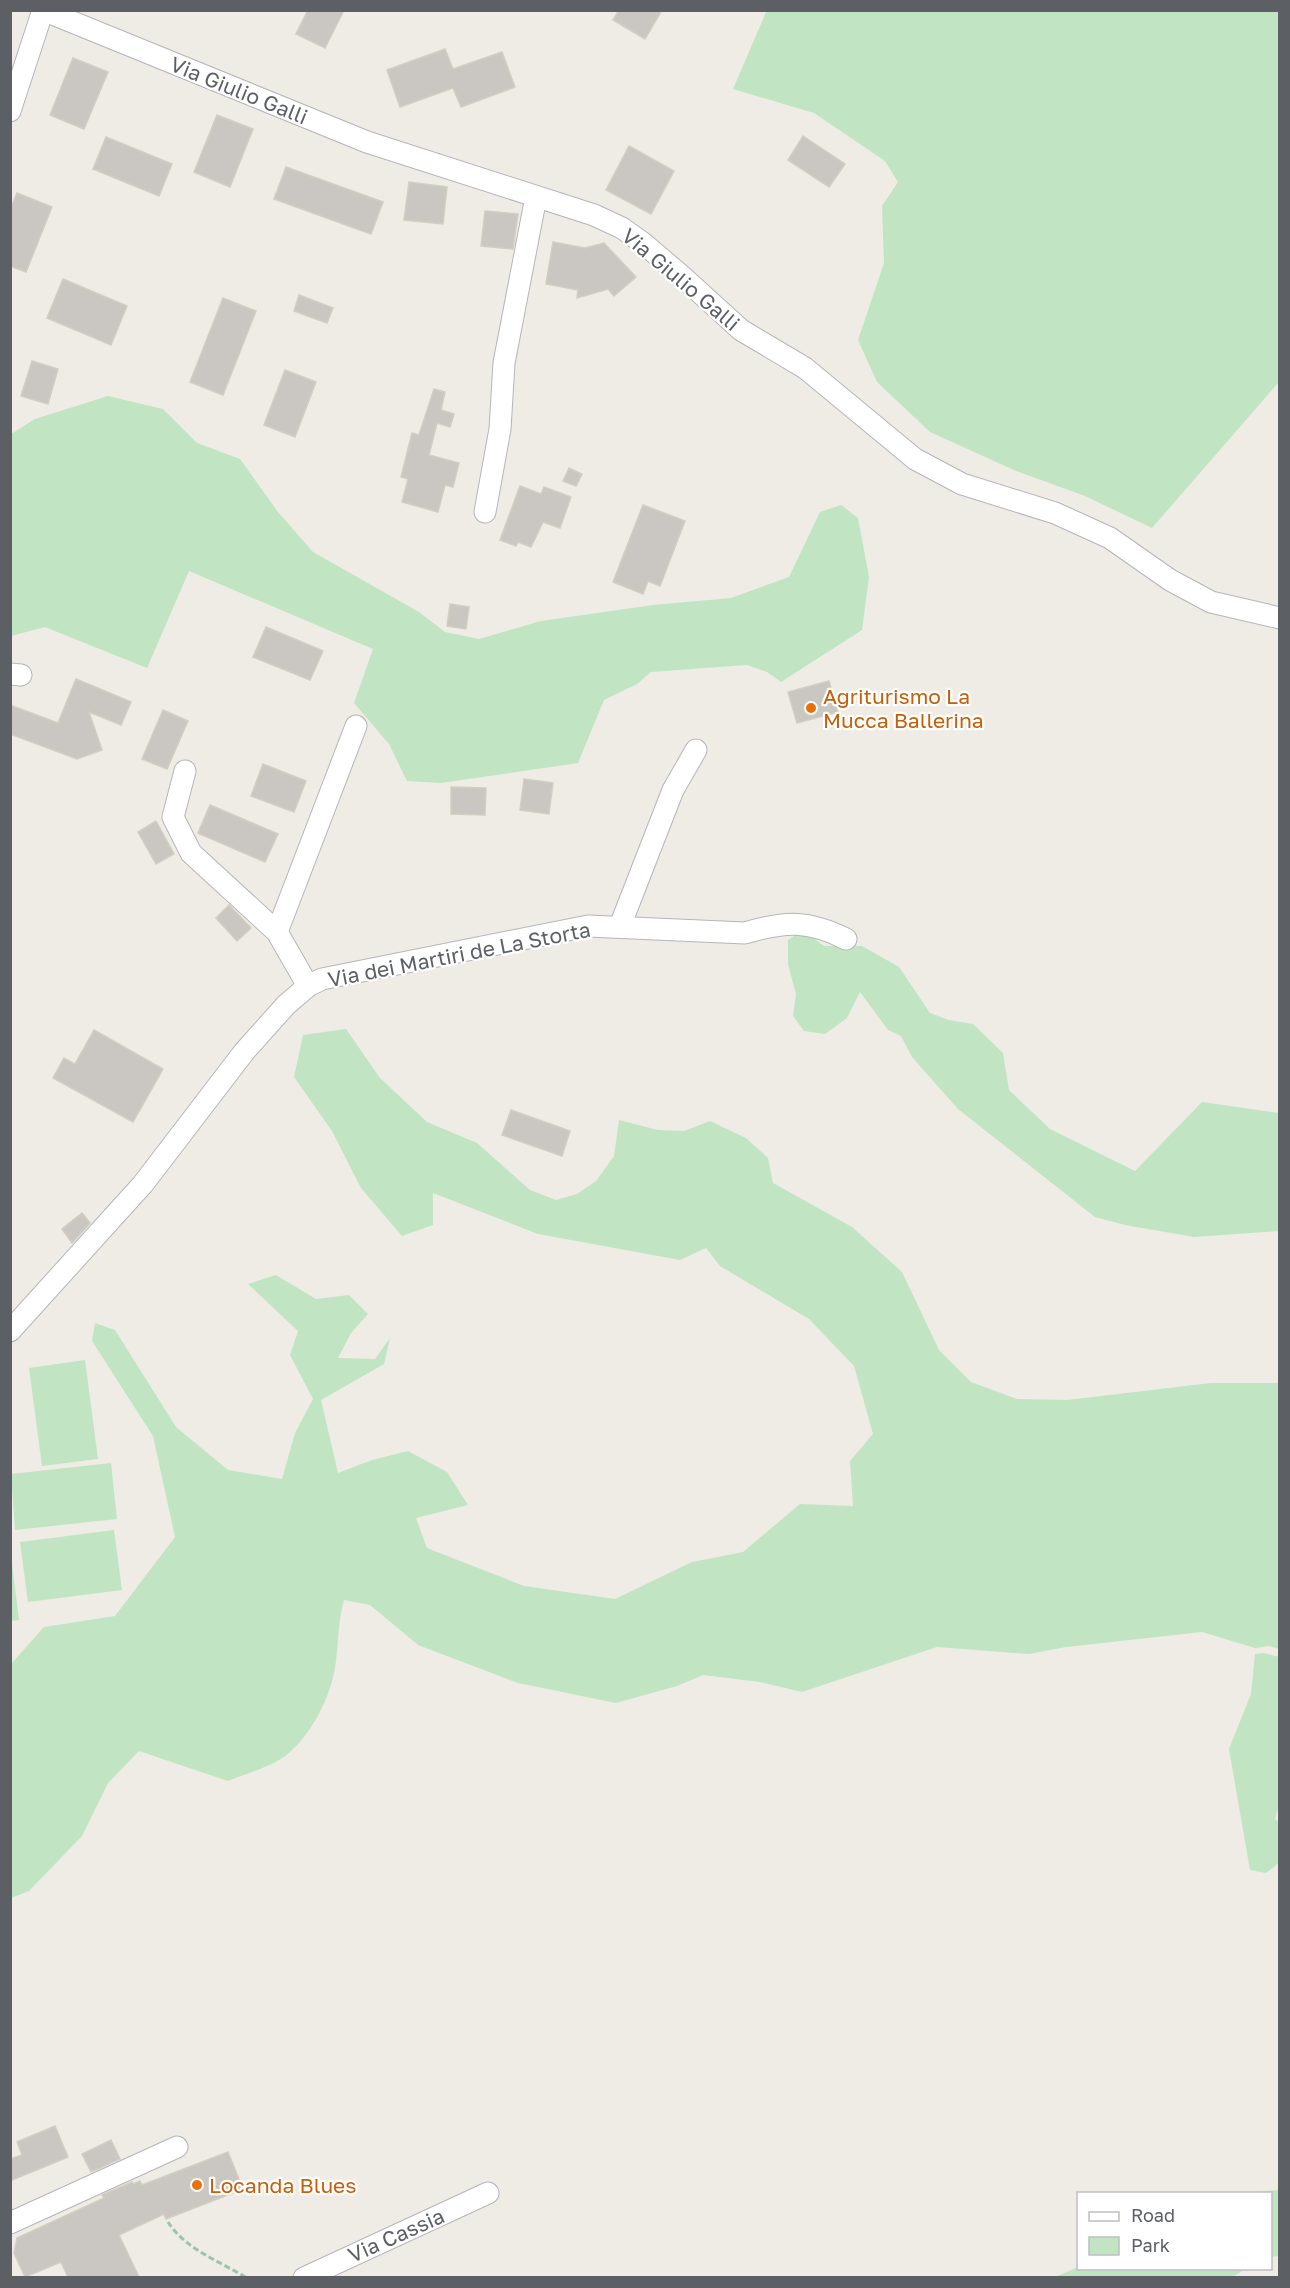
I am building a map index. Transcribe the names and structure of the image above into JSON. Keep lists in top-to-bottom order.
{
  "streets": {
    "street": ["Via Giulio Galli", "Via dei Martiri de La Storta", "Via Cassia"]
  },
  "places": ["Agriturismo La Mucca Ballerina", "Locanda Blues"],
  "legend": ["Road", "Park"]
}
